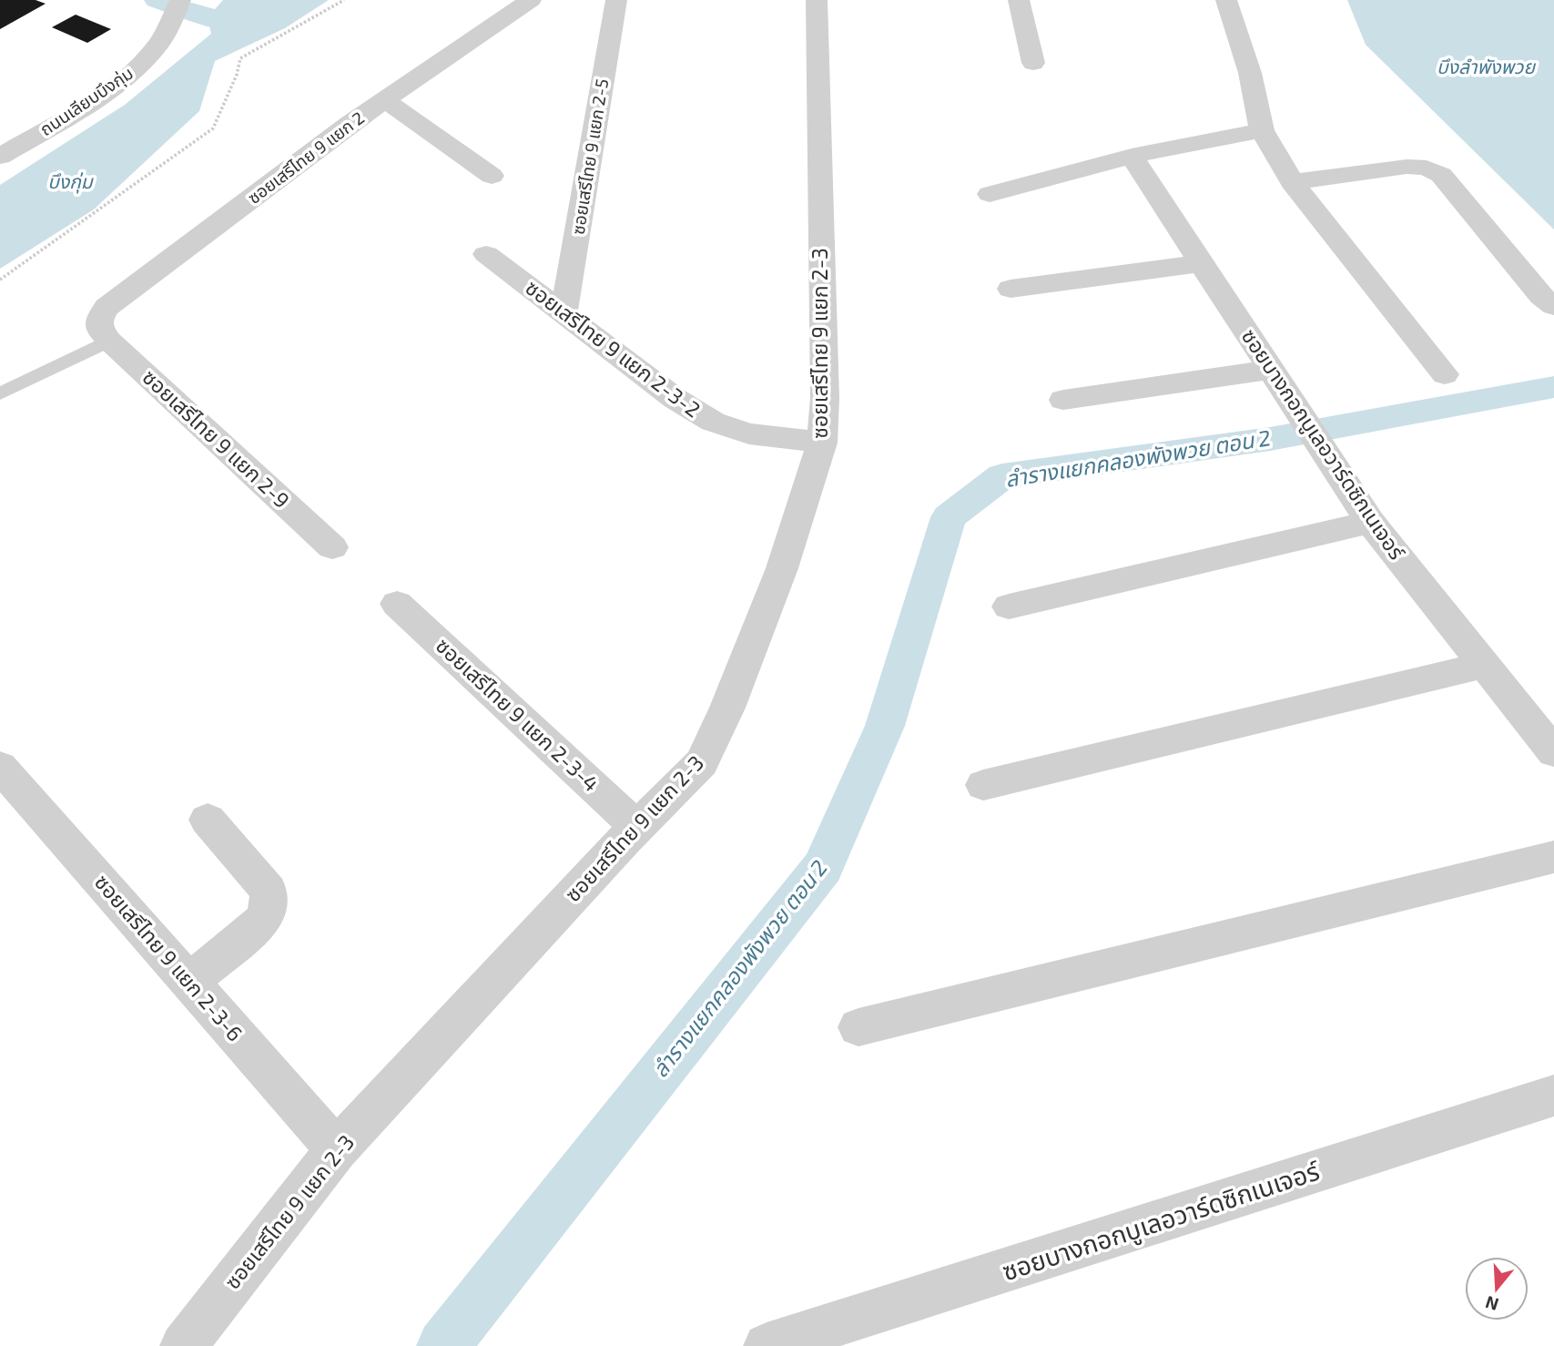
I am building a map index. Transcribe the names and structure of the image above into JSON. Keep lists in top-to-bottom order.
{
  "streets": {
    "street": [
      "ถนนเลียบบึงกุ่ม",
      "ซอยเสรีไทย 9 แยก 2-5",
      "ซอยเสรีไทย 9 แยก 2",
      "ซอยเสรีไทย 9 แยก 2-3",
      "ซอยเสรีไทย 9 แยก 2-3-2",
      "ซอยเสรีไทย 9 แยก 2-9",
      "ซอยบางกอกบูเลอวาร์ดซิกเนเจอร์",
      "ซอยเสรีไทย 9 แยก 2-3-4",
      "ซอยเสรีไทย 9 แยก 2-3-6"
    ]
  },
  "crossings": [
    ["ซอยเสรีไทย 9 แยก 2-5", "ซอยเสรีไทย 9 แยก 2-3-2"],
    ["ซอยเสรีไทย 9 แยก 2", "ซอยเสรีไทย 9 แยก 2-9"],
    ["ซอยเสรีไทย 9 แยก 2-3", "ซอยเสรีไทย 9 แยก 2-3-2"],
    ["ซอยเสรีไทย 9 แยก 2-3", "ซอยเสรีไทย 9 แยก 2-3-4"],
    ["ซอยเสรีไทย 9 แยก 2-3", "ซอยเสรีไทย 9 แยก 2-3-6"]
  ],
  "water": ["บึงลำพังพวย", "บึงกุ่ม", "ลำรางแยกคลองพังพวย ตอน 2"],
  "north": "bottom"
}
